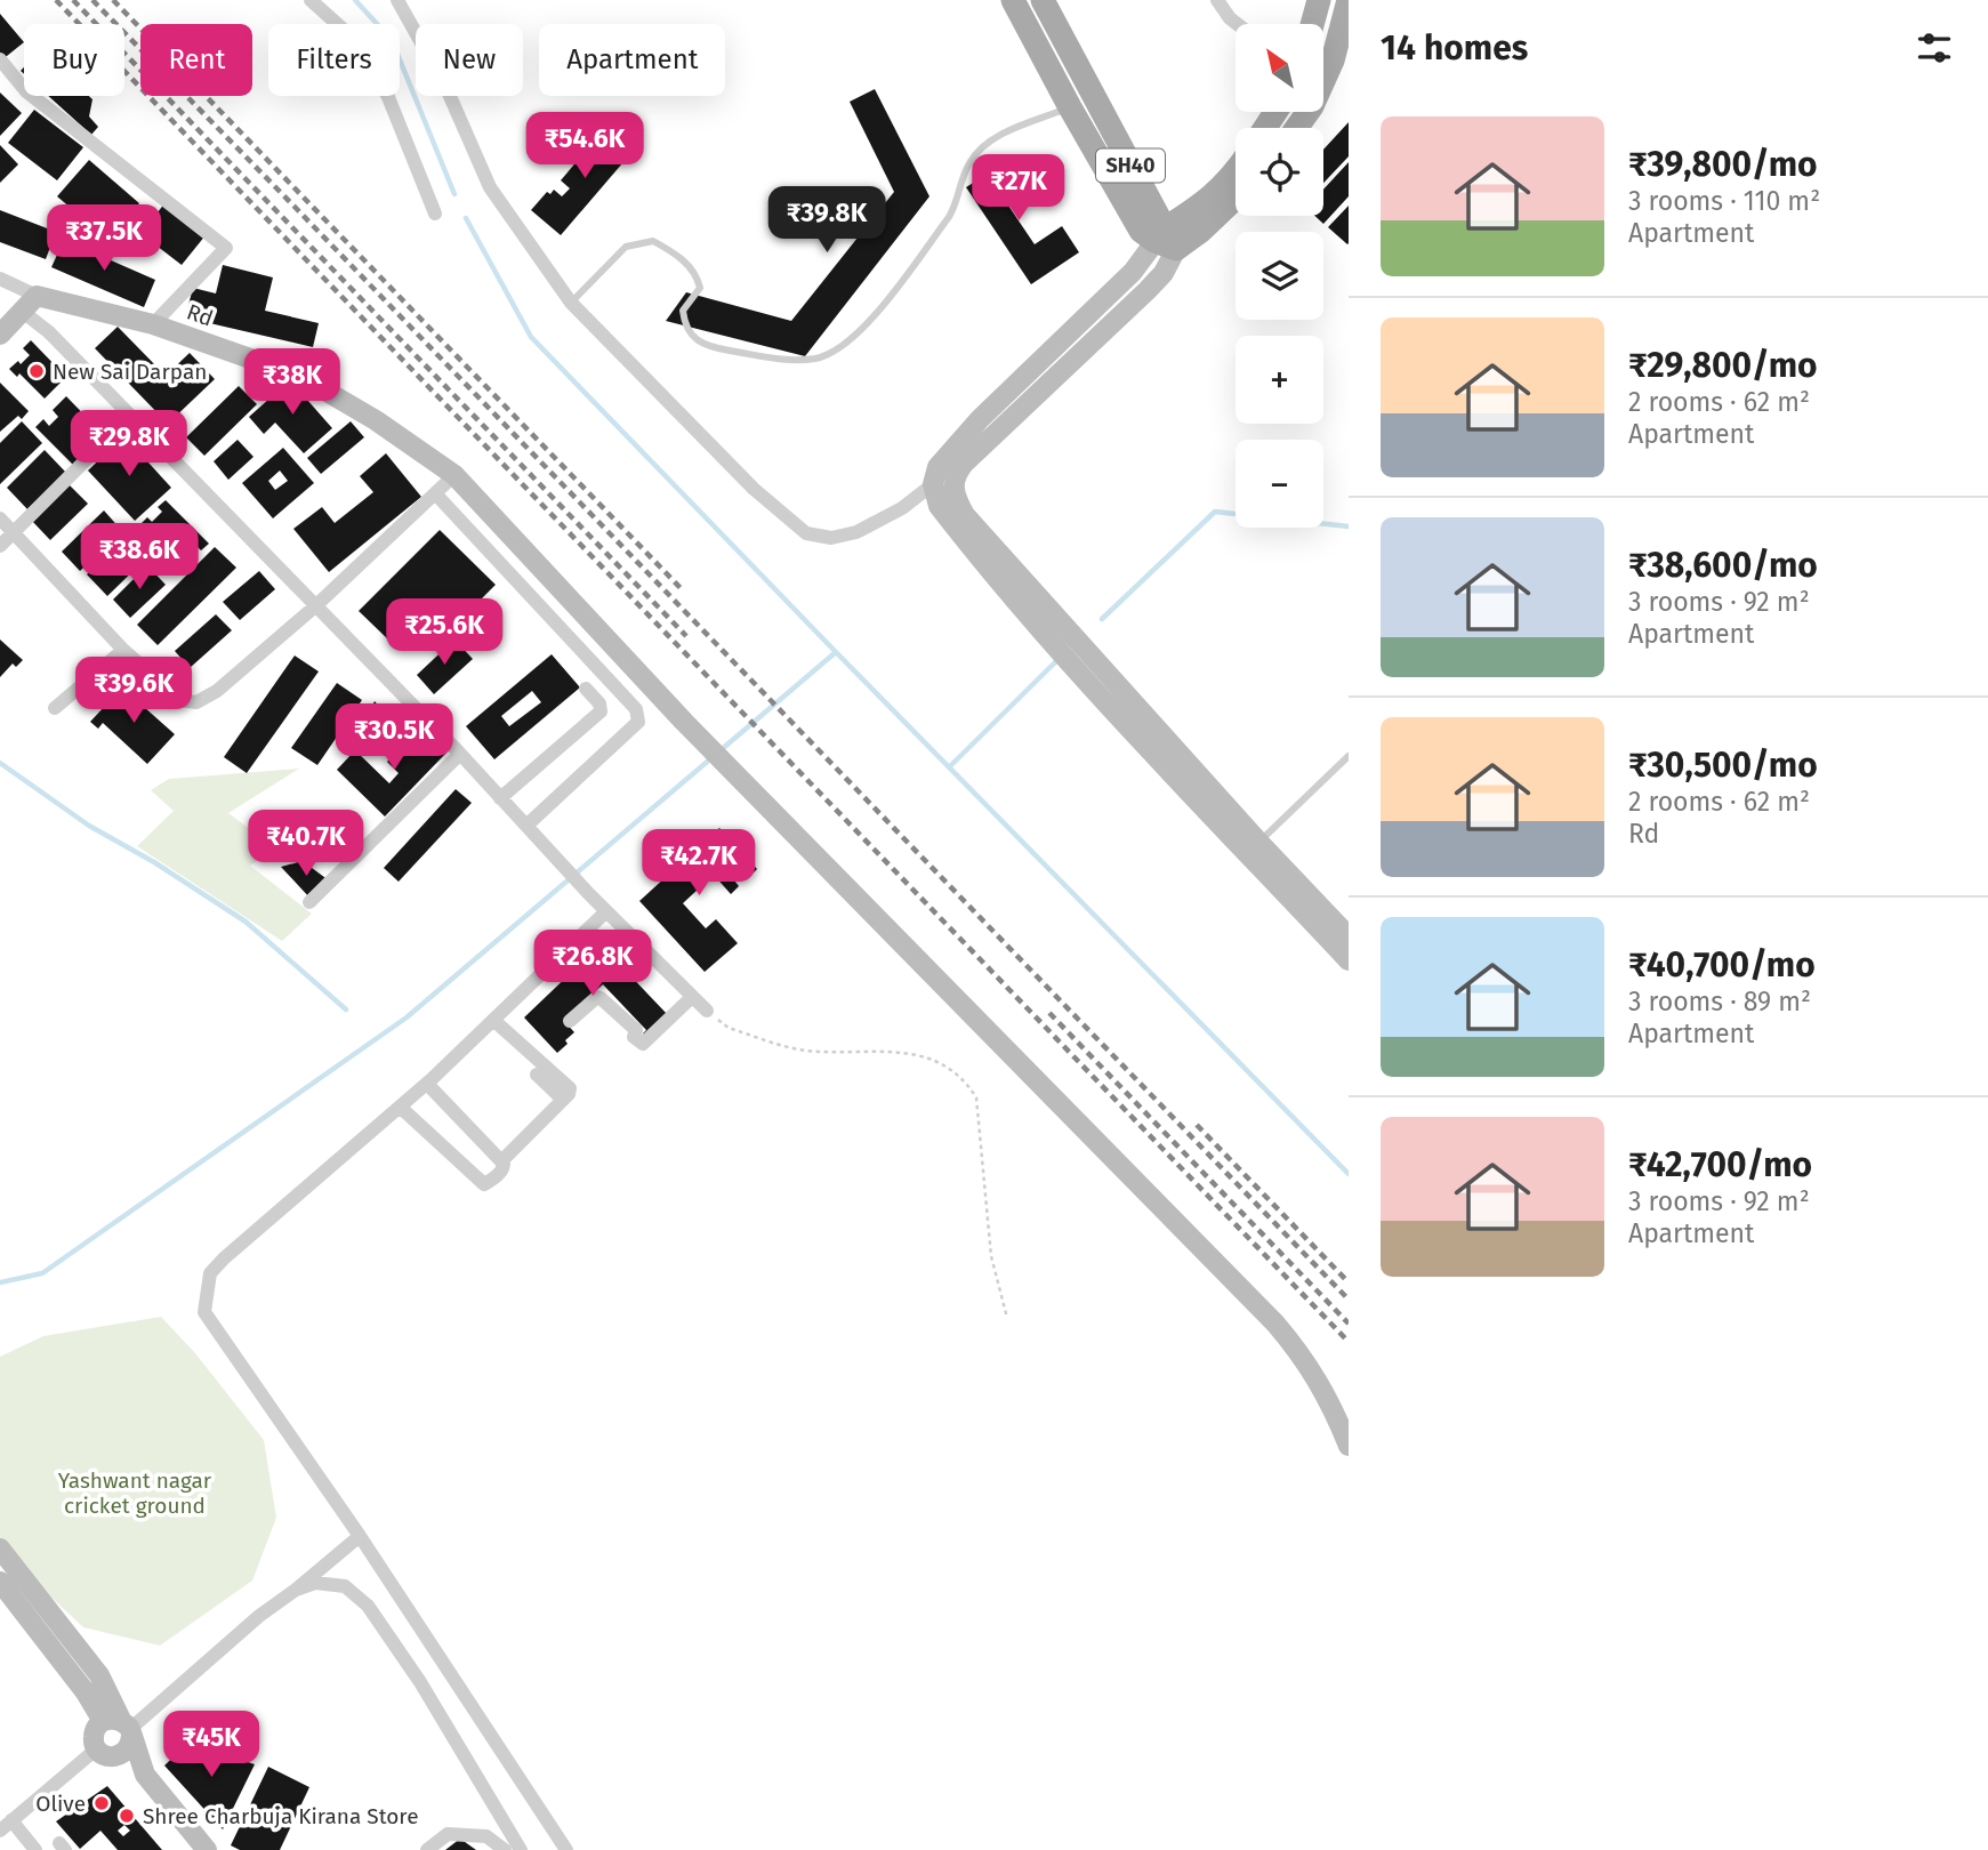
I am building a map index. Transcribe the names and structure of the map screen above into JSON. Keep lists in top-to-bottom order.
{
  "streets": {
    "main road": ["SH40"],
    "street": ["Rd"]
  },
  "parks": ["Yashwant nagar cricket ground"],
  "places": ["New Sai Darpan", "Olive", "Shree Charbuja Kirana Store"],
  "north": "top left",
  "page": {
    "heading": "14 homes",
    "map_buttons": ["+", "−"],
    "chip": [
      "Buy",
      "Rent",
      "Filters",
      "New",
      "Apartment"
    ],
    "list": [
      {
        "name": "₹39,800/mo",
        "note": "3 rooms · 110 m² · Apartment"
      },
      {
        "name": "₹29,800/mo",
        "note": "2 rooms · 62 m² · Apartment"
      },
      {
        "name": "₹38,600/mo",
        "note": "3 rooms · 92 m² · Apartment"
      },
      {
        "name": "₹30,500/mo",
        "note": "2 rooms · 62 m² · Rd"
      },
      {
        "name": "₹40,700/mo",
        "note": "3 rooms · 89 m² · Apartment"
      },
      {
        "name": "₹42,700/mo",
        "note": "3 rooms · 92 m² · Apartment"
      }
    ],
    "price": [
      "₹54.6K",
      "₹27K",
      "₹39.8K",
      "₹37.5K",
      "₹38K",
      "₹29.8K",
      "₹38.6K",
      "₹25.6K",
      "₹39.6K",
      "₹30.5K",
      "₹40.7K",
      "₹42.7K",
      "₹26.8K",
      "₹45K"
    ]
  }
}
